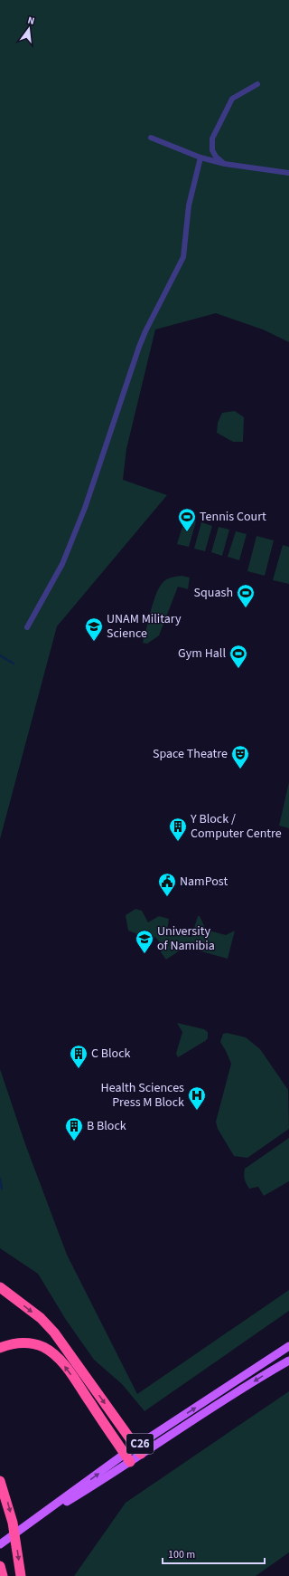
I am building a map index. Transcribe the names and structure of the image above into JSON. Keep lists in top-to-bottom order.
{
  "streets": {
    "main road": ["C26"]
  },
  "places": {
    "sports": ["Tennis Court", "Squash", "Gym Hall"],
    "school or university": ["UNAM Military Science", "University of Namibia"],
    "theatre": ["Space Theatre"],
    "building": ["Y Block / Computer Centre", "C Block", "B Block"],
    "public building": ["NamPost"],
    "hospital": ["Health Sciences Press M Block"]
  },
  "scale_bar": "100 m",
  "north": "top"
}
